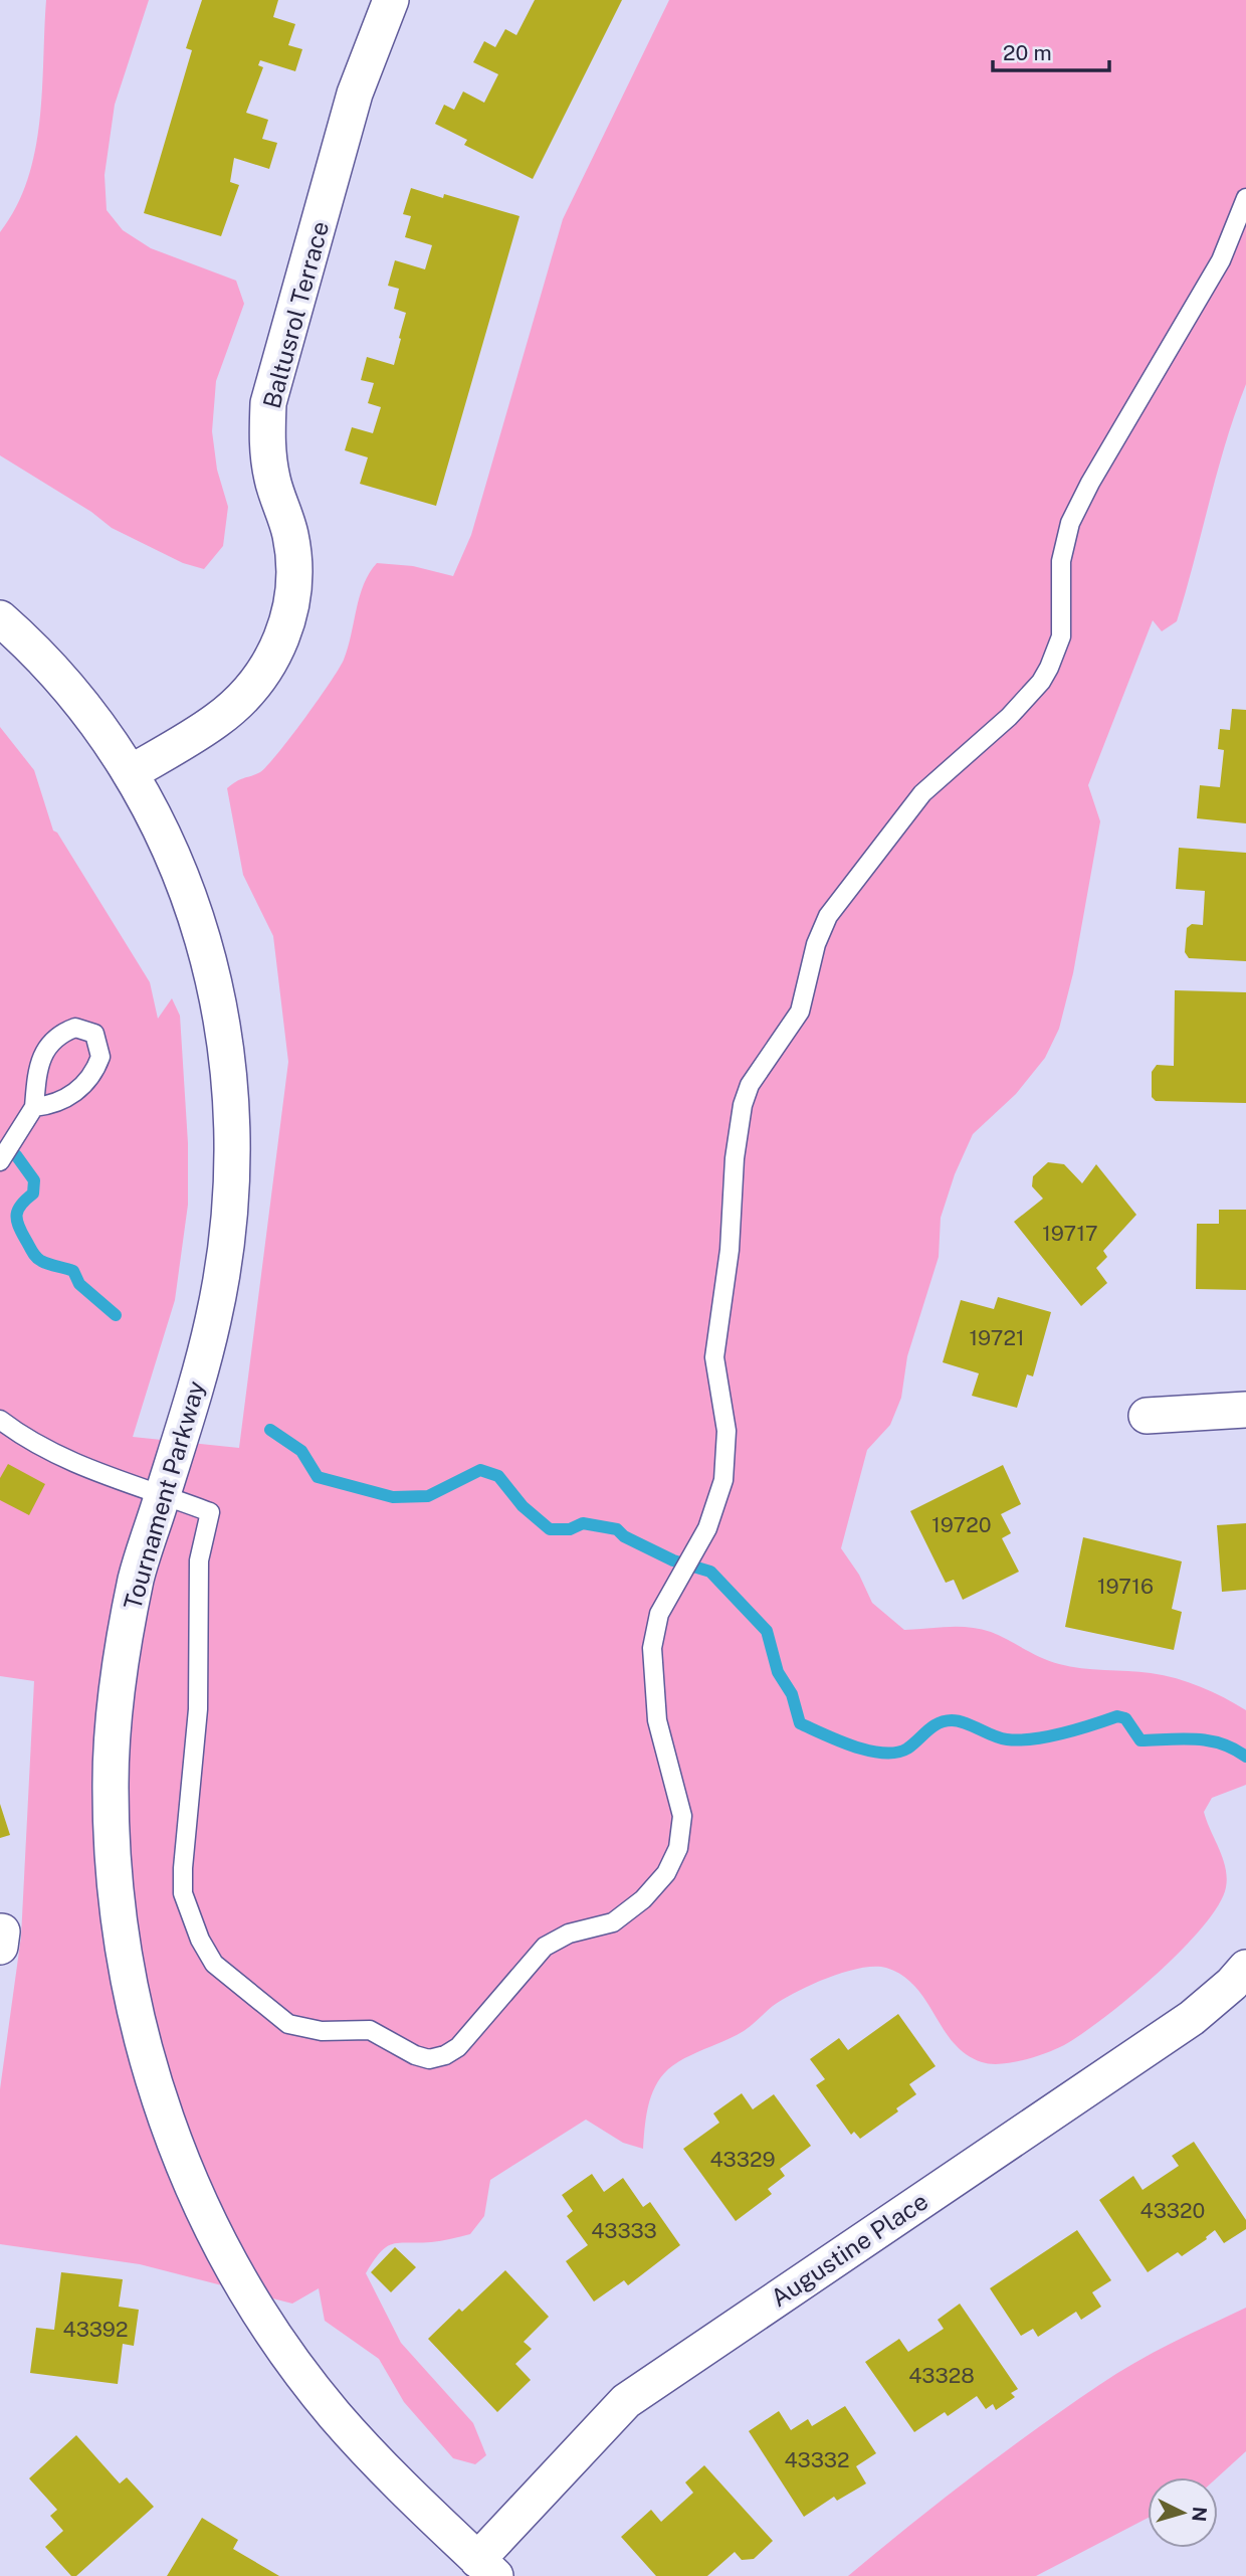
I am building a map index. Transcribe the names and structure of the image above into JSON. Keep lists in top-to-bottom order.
{
  "streets": {
    "street": ["Baltusrol Terrace", "Tournament Parkway", "Augustine Place"]
  },
  "crossings": [
    ["Baltusrol Terrace", "Tournament Parkway"],
    ["Tournament Parkway", "Augustine Place"]
  ],
  "house_numbers": [
    "19717",
    "19721",
    "19720",
    "19716",
    "43329",
    "43320",
    "43333",
    "43392",
    "43328",
    "43332"
  ],
  "scale_bar": "20 m",
  "north": "right"
}
